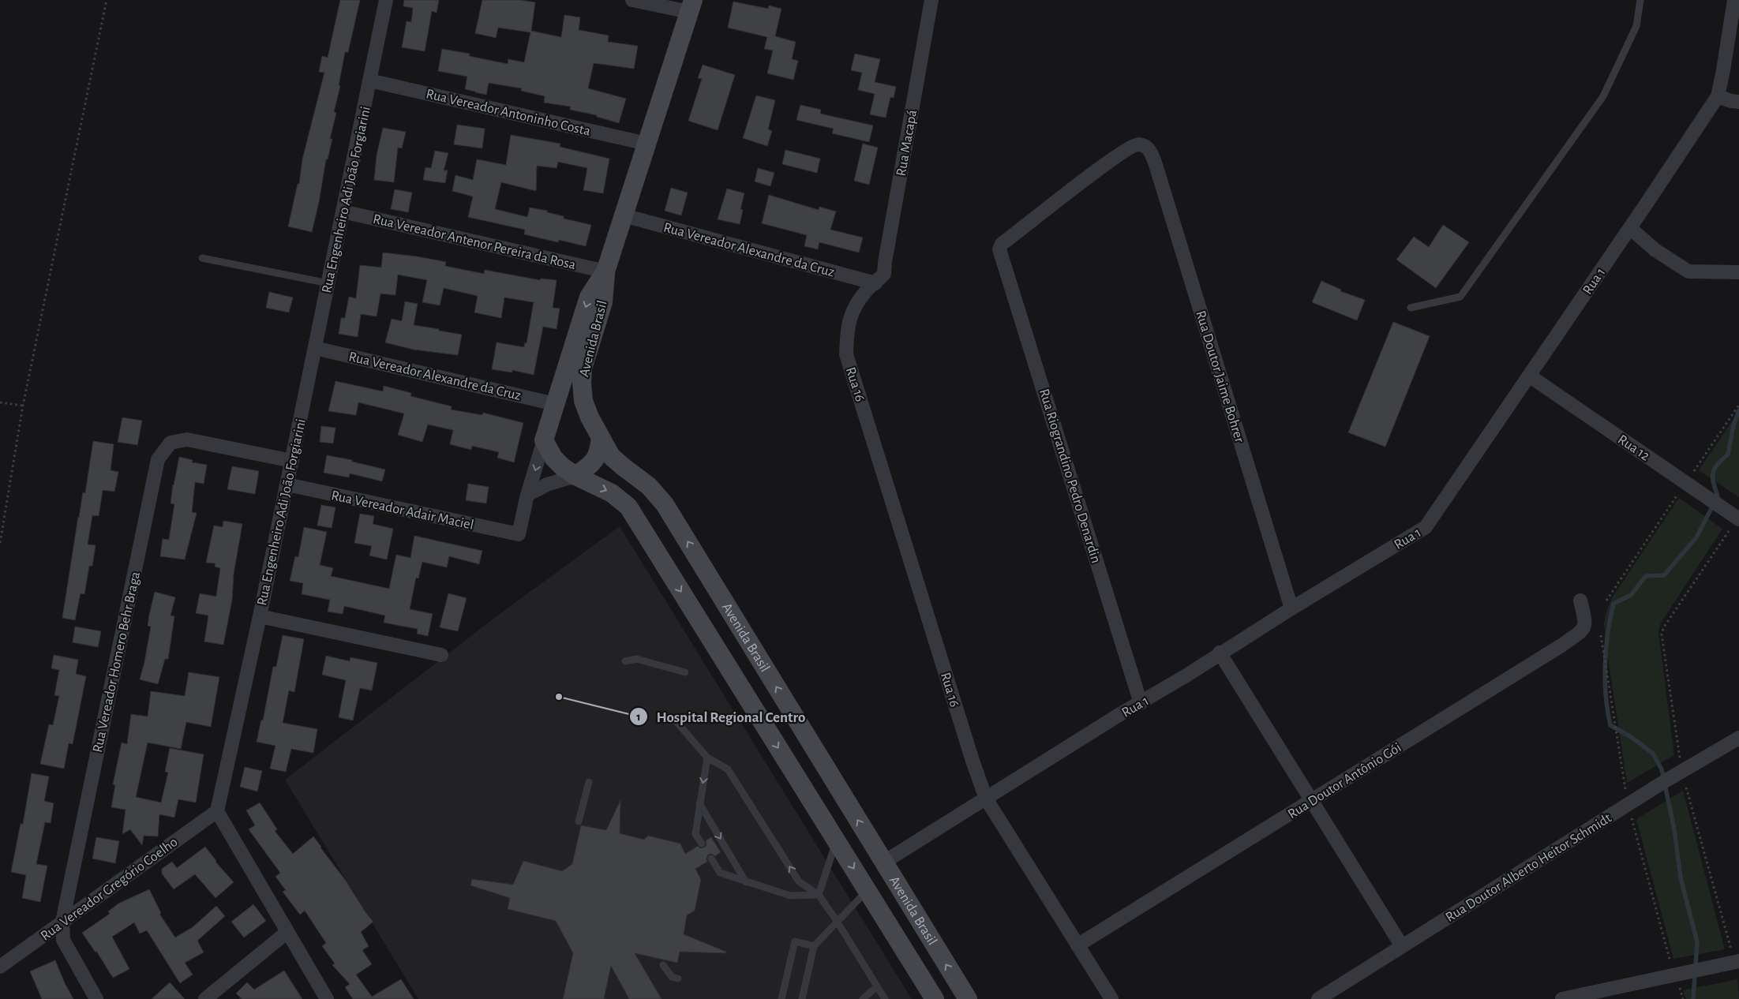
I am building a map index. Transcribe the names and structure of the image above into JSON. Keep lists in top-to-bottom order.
{
  "streets": {
    "street": [
      "Rua Vereador Antoninho Costa",
      "Rua Macapá",
      "Rua Engenheiro Adi João Forgiarini",
      "Rua Vereador Antenor Pereira da Rosa",
      "Rua Vereador Alexandre da Cruz",
      "Rua 1",
      "Avenida Brasil",
      "Rua Doutor Jaime Bohrer",
      "Rua 16",
      "Rua 12",
      "Rua Riograndino Pedro Denardin",
      "Rua Vereador Adair Maciel",
      "Rua Vereador Homero Behr Braga",
      "Rua Doutor Antônio Gói",
      "Rua Doutor Alberto Heitor Schmidt",
      "Rua Vereador Gregório Coelho"
    ]
  },
  "crossings": [
    ["Rua Vereador Antoninho Costa", "Rua Engenheiro Adi João Forgiarini"],
    ["Rua Vereador Antoninho Costa", "Avenida Brasil"],
    ["Rua Macapá", "Rua Vereador Alexandre da Cruz"],
    ["Rua Macapá", "Rua 16"],
    ["Rua Engenheiro Adi João Forgiarini", "Rua Vereador Antenor Pereira da Rosa"],
    ["Rua Engenheiro Adi João Forgiarini", "Rua Vereador Alexandre da Cruz"],
    ["Rua Engenheiro Adi João Forgiarini", "Rua Vereador Adair Maciel"],
    ["Rua Engenheiro Adi João Forgiarini", "Rua Vereador Homero Behr Braga"],
    ["Rua Engenheiro Adi João Forgiarini", "Rua Vereador Gregório Coelho"],
    ["Rua Vereador Antenor Pereira da Rosa", "Avenida Brasil"],
    ["Rua Vereador Alexandre da Cruz", "Avenida Brasil"],
    ["Rua 1", "Avenida Brasil"],
    ["Rua 1", "Rua Doutor Jaime Bohrer"],
    ["Rua 1", "Rua 16"],
    ["Rua 1", "Rua 12"],
    ["Rua 1", "Rua Riograndino Pedro Denardin"],
    ["Avenida Brasil", "Rua Vereador Adair Maciel"],
    ["Rua Doutor Jaime Bohrer", "Rua Riograndino Pedro Denardin"],
    ["Rua 16", "Rua Doutor Antônio Gói"],
    ["Rua Vereador Homero Behr Braga", "Rua Vereador Gregório Coelho"]
  ],
  "places": ["Hospital Regional Centro"]
}
